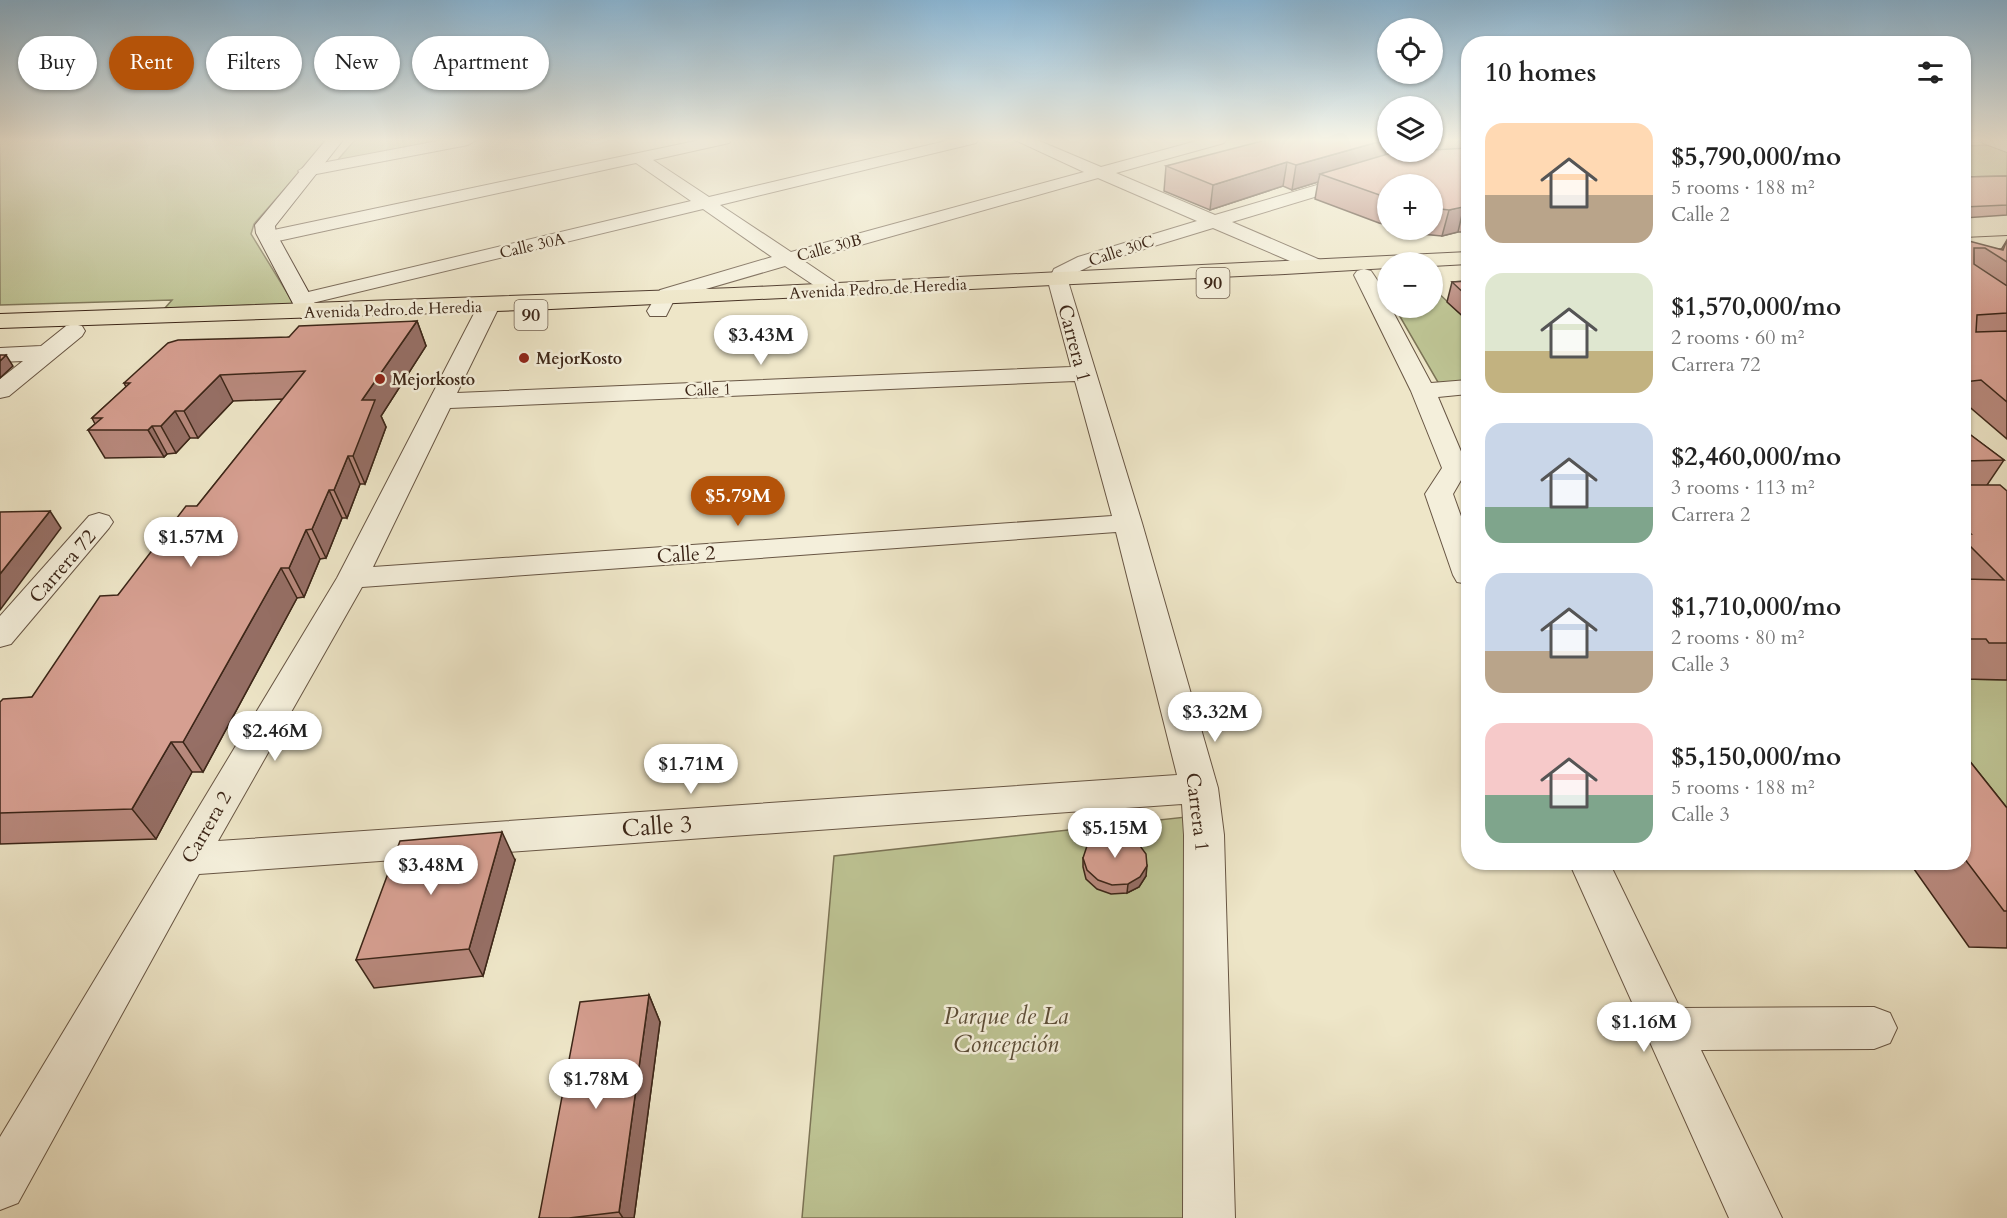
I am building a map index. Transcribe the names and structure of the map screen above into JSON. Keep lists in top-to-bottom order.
{
  "streets": {
    "highway": ["90", "Avenida Pedro de Heredia"],
    "street": [
      "Calle 30A",
      "Calle 30B",
      "Calle 30C",
      "Carrera 1",
      "Calle 1",
      "Calle 2",
      "Carrera 72",
      "Calle 3",
      "Carrera 2"
    ]
  },
  "crossings": [
    ["Calle 30A", "Avenida Pedro de Heredia"],
    ["Calle 30B", "Avenida Pedro de Heredia"],
    ["Calle 30C", "Avenida Pedro de Heredia"],
    ["Calle 30C", "Carrera 1"],
    ["Avenida Pedro de Heredia", "Carrera 1"],
    ["Avenida Pedro de Heredia", "Carrera 2"],
    ["Carrera 1", "Calle 1"],
    ["Carrera 1", "Calle 2"],
    ["Carrera 1", "Calle 3"],
    ["Calle 1", "Carrera 2"],
    ["Calle 2", "Carrera 2"],
    ["Calle 3", "Carrera 2"]
  ],
  "parks": ["Parque de La Concepción"],
  "places": ["MejorKosto", "Mejorkosto"],
  "page": {
    "map_buttons": ["+", "−"],
    "chip": [
      "Buy",
      "Rent",
      "Filters",
      "New",
      "Apartment"
    ],
    "heading": "10 homes",
    "list": [
      {
        "name": "$5,790,000/mo",
        "note": "5 rooms · 188 m² · Calle 2"
      },
      {
        "name": "$1,570,000/mo",
        "note": "2 rooms · 60 m² · Carrera 72"
      },
      {
        "name": "$2,460,000/mo",
        "note": "3 rooms · 113 m² · Carrera 2"
      },
      {
        "name": "$1,710,000/mo",
        "note": "2 rooms · 80 m² · Calle 3"
      },
      {
        "name": "$5,150,000/mo",
        "note": "5 rooms · 188 m² · Calle 3"
      }
    ],
    "price": [
      "$3.43M",
      "$5.79M",
      "$1.57M",
      "$3.32M",
      "$2.46M",
      "$1.71M",
      "$5.15M",
      "$3.48M",
      "$1.16M",
      "$1.78M"
    ]
  }
}
